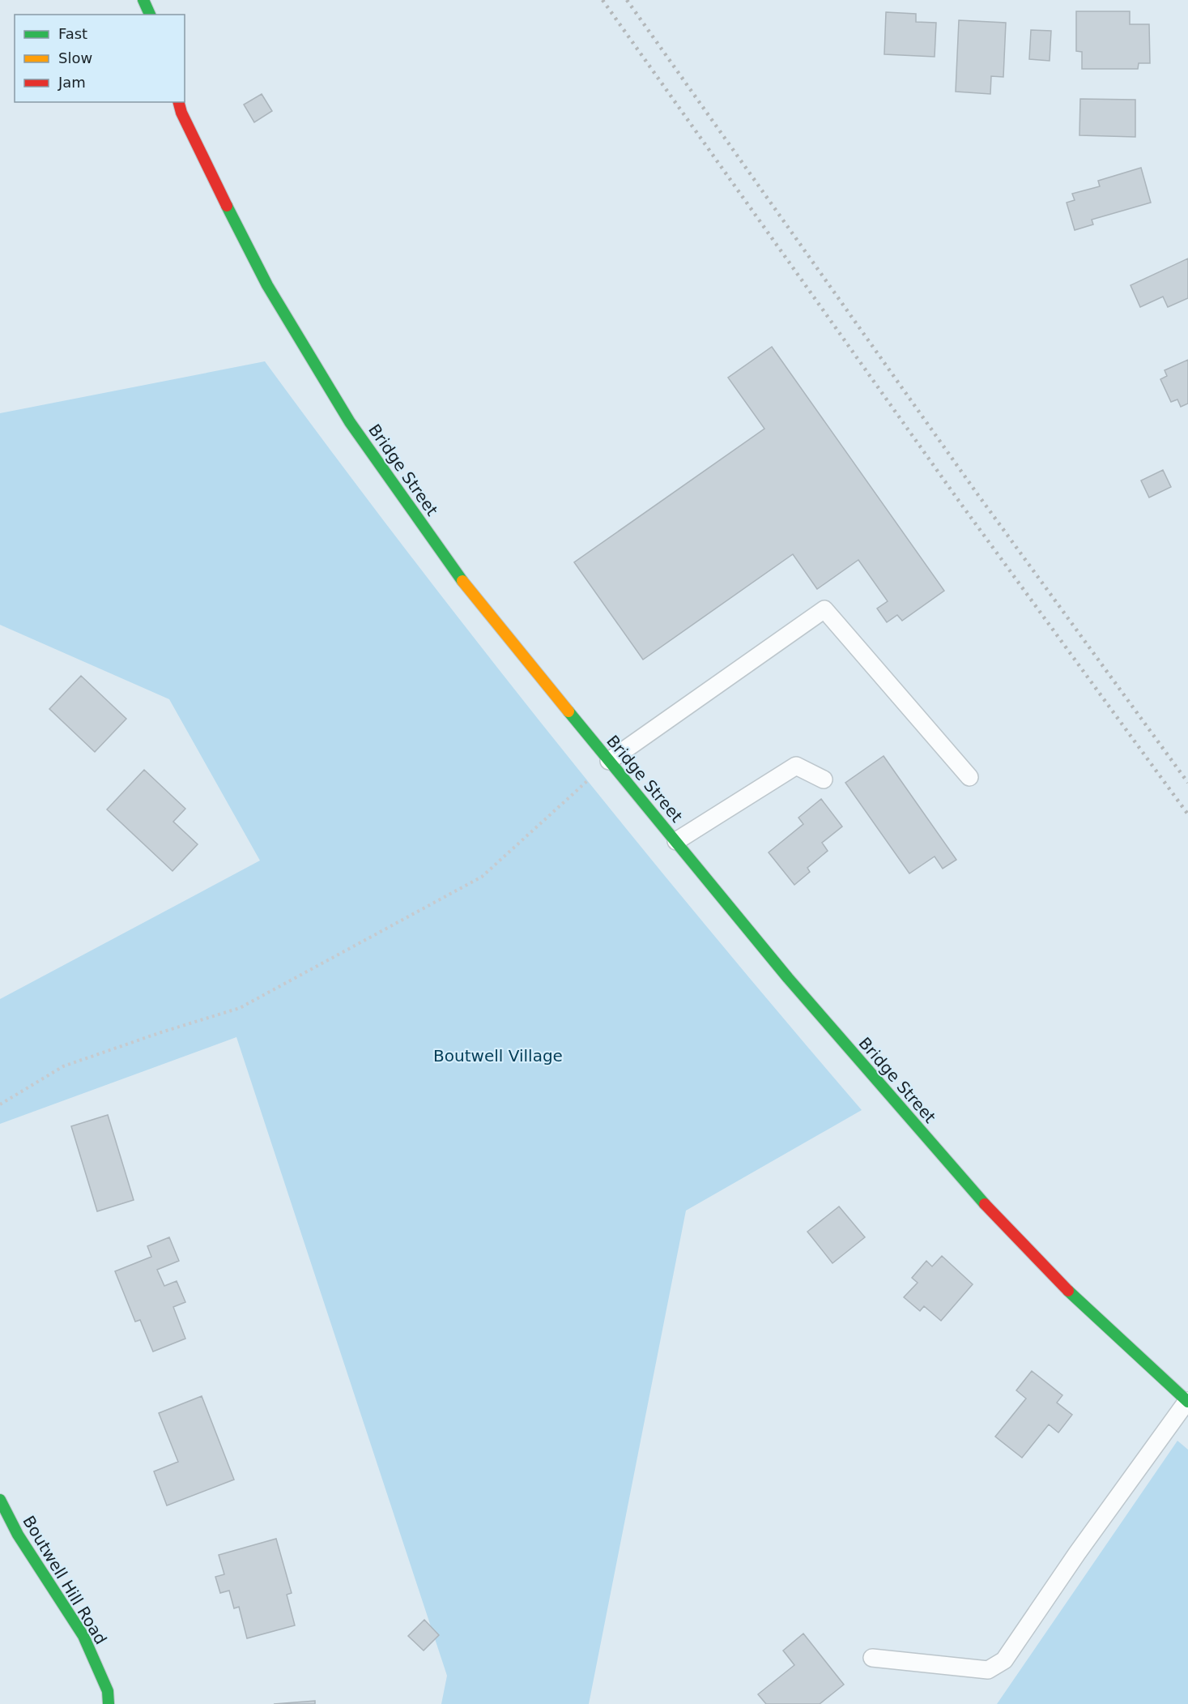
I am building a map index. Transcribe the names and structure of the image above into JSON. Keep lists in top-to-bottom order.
{
  "streets": {
    "main road": ["Bridge Street", "Boutwell Hill Road"]
  },
  "parks": ["Boutwell Village"],
  "legend": ["Fast", "Slow", "Jam"]
}
